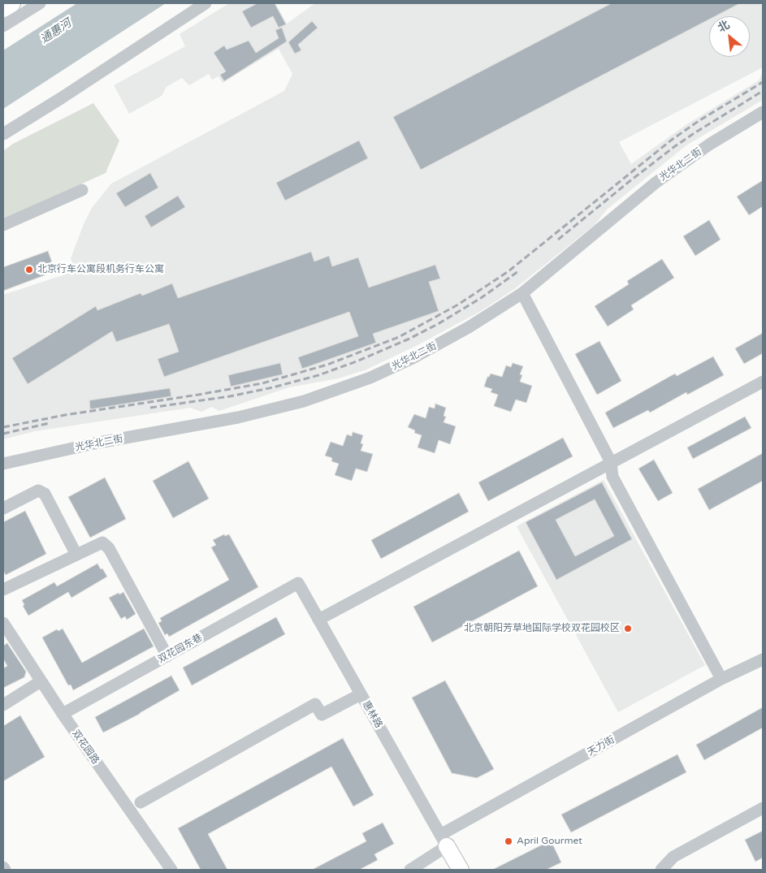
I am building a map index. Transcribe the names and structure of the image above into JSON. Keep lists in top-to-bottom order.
{
  "streets": {
    "street": [
      "光华北二街",
      "双花园东巷",
      "惠林路",
      "天力街",
      "双花园路"
    ]
  },
  "crossings": [
    ["双花园东巷", "惠林路"],
    ["双花园东巷", "双花园路"],
    ["惠林路", "天力街"]
  ],
  "water": ["通惠河"],
  "places": ["北京行车公寓段机务行车公寓", "北京朝阳芳草地国际学校双花园校区", "April Gourmet"],
  "north": "top left"
}
